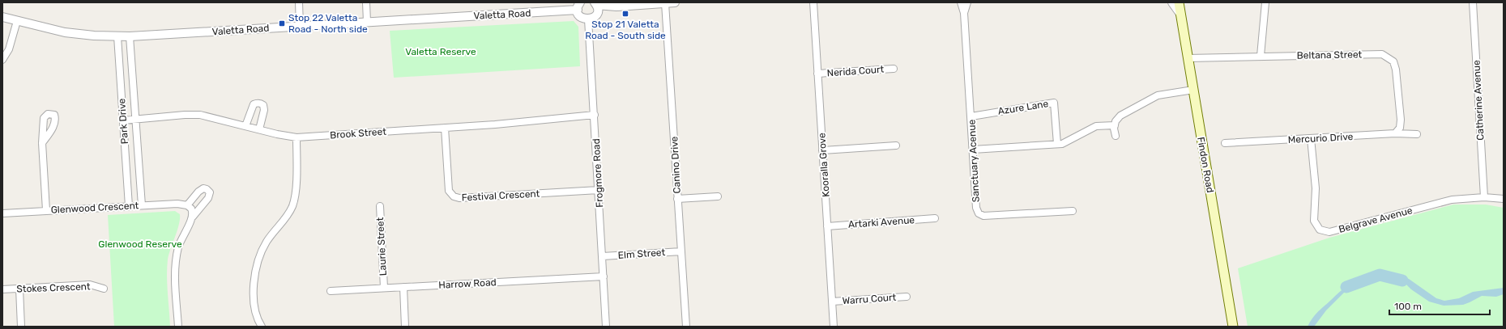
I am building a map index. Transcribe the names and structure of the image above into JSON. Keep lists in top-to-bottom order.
{
  "streets": {
    "main road": ["Findon Road"],
    "street": [
      "Valetta Road",
      "Beltana Street",
      "Nerida Court",
      "Catherine Avenue",
      "Azure Lane",
      "Park Drive",
      "Brook Street",
      "Mercurio Drive",
      "Sanctuary Acenue",
      "Canino Drive",
      "Kooralla Grove",
      "Frogmore Road",
      "Festival Crescent",
      "Glenwood Crescent",
      "Belgrave Avenue",
      "Artarki Avenue",
      "Laurie Street",
      "Elm Street",
      "Harrow Road",
      "Stokes Crescent",
      "Warru Court"
    ]
  },
  "crossings": [
    ["Valetta Road", "Park Drive"],
    ["Beltana Street", "Mercurio Drive"],
    ["Beltana Street", "Findon Road"],
    ["Nerida Court", "Kooralla Grove"],
    ["Catherine Avenue", "Belgrave Avenue"],
    ["Azure Lane", "Sanctuary Acenue"],
    ["Park Drive", "Brook Street"],
    ["Park Drive", "Glenwood Crescent"],
    ["Brook Street", "Frogmore Road"],
    ["Brook Street", "Festival Crescent"],
    ["Mercurio Drive", "Belgrave Avenue"],
    ["Canino Drive", "Elm Street"],
    ["Kooralla Grove", "Artarki Avenue"],
    ["Kooralla Grove", "Warru Court"],
    ["Frogmore Road", "Festival Crescent"],
    ["Frogmore Road", "Elm Street"],
    ["Frogmore Road", "Harrow Road"],
    ["Laurie Street", "Harrow Road"]
  ],
  "parks": ["Valetta Reserve", "Glenwood Reserve"],
  "places": {
    "transit": ["Stop 21 Valetta Road - South side", "Stop 22 Valetta Road - North side"]
  },
  "scale_bar": "100 m"
}
